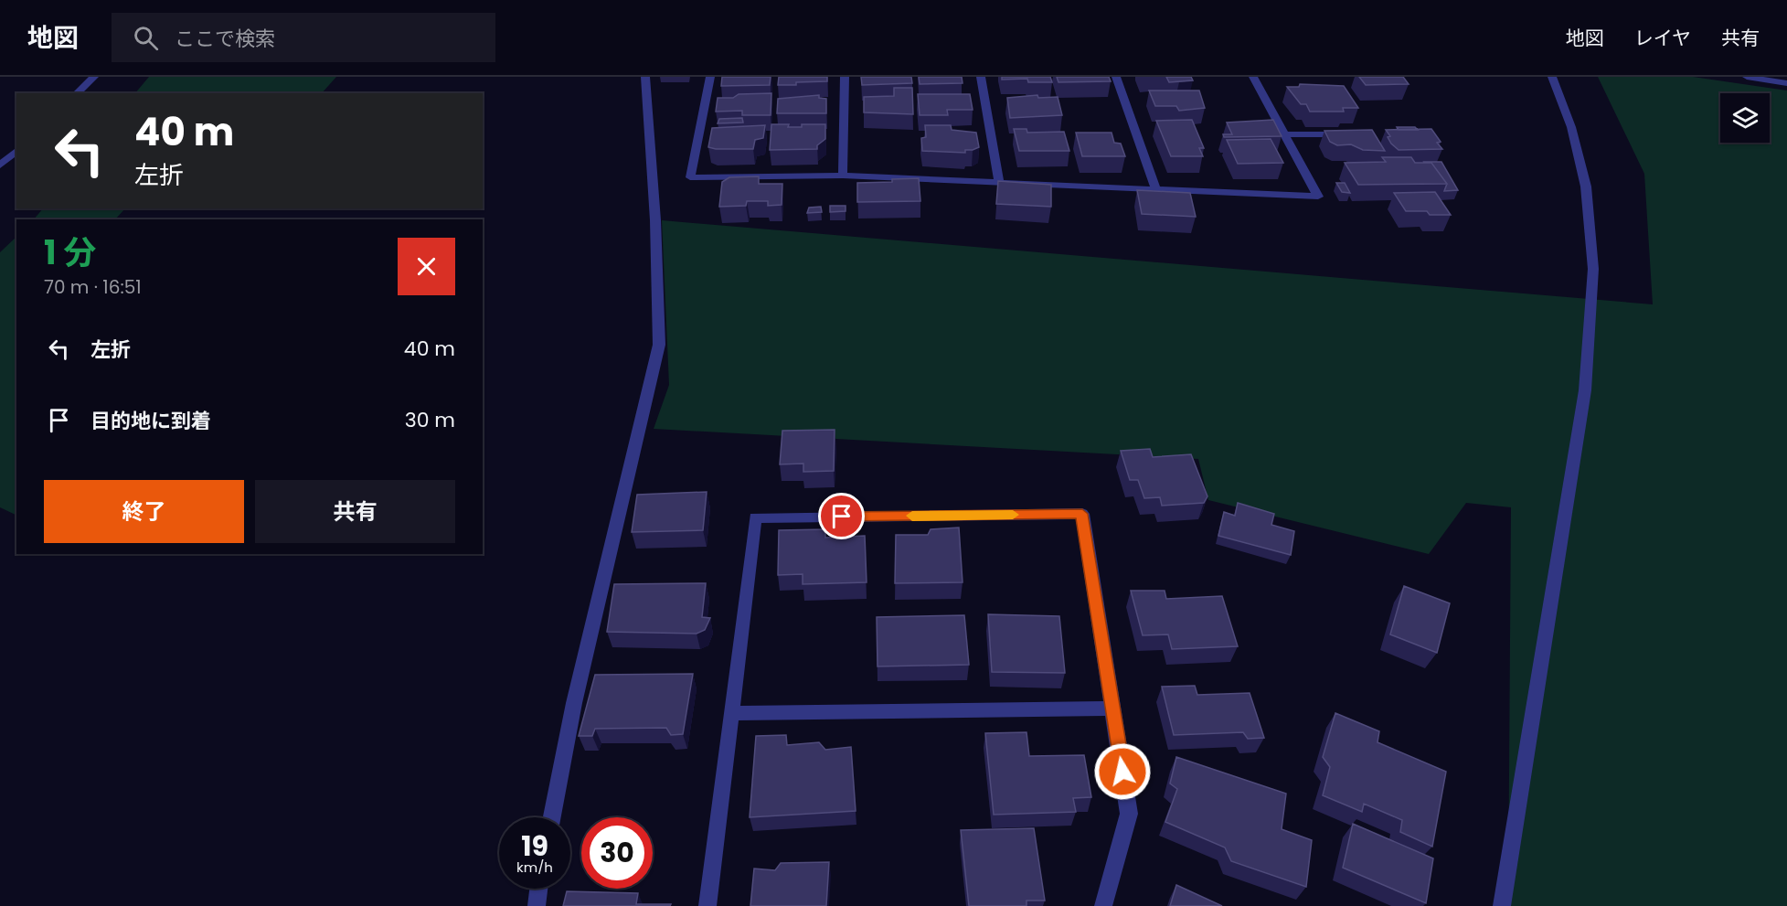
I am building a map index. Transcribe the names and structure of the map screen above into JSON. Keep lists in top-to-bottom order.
{
  "page": {
    "header": "地図",
    "search": "ここで検索",
    "nav": ["地図", "レイヤ", "共有"],
    "turn": ["40 m", "左折"],
    "heading": ["1 分", "70 m · 16:51"],
    "list": [
      {
        "name": "左折",
        "value": "40 m"
      },
      {
        "name": "目的地に到着",
        "value": "30 m"
      }
    ],
    "buttons": ["終了", "共有"],
    "speed": "19 km/h",
    "limit": "30"
  }
}
